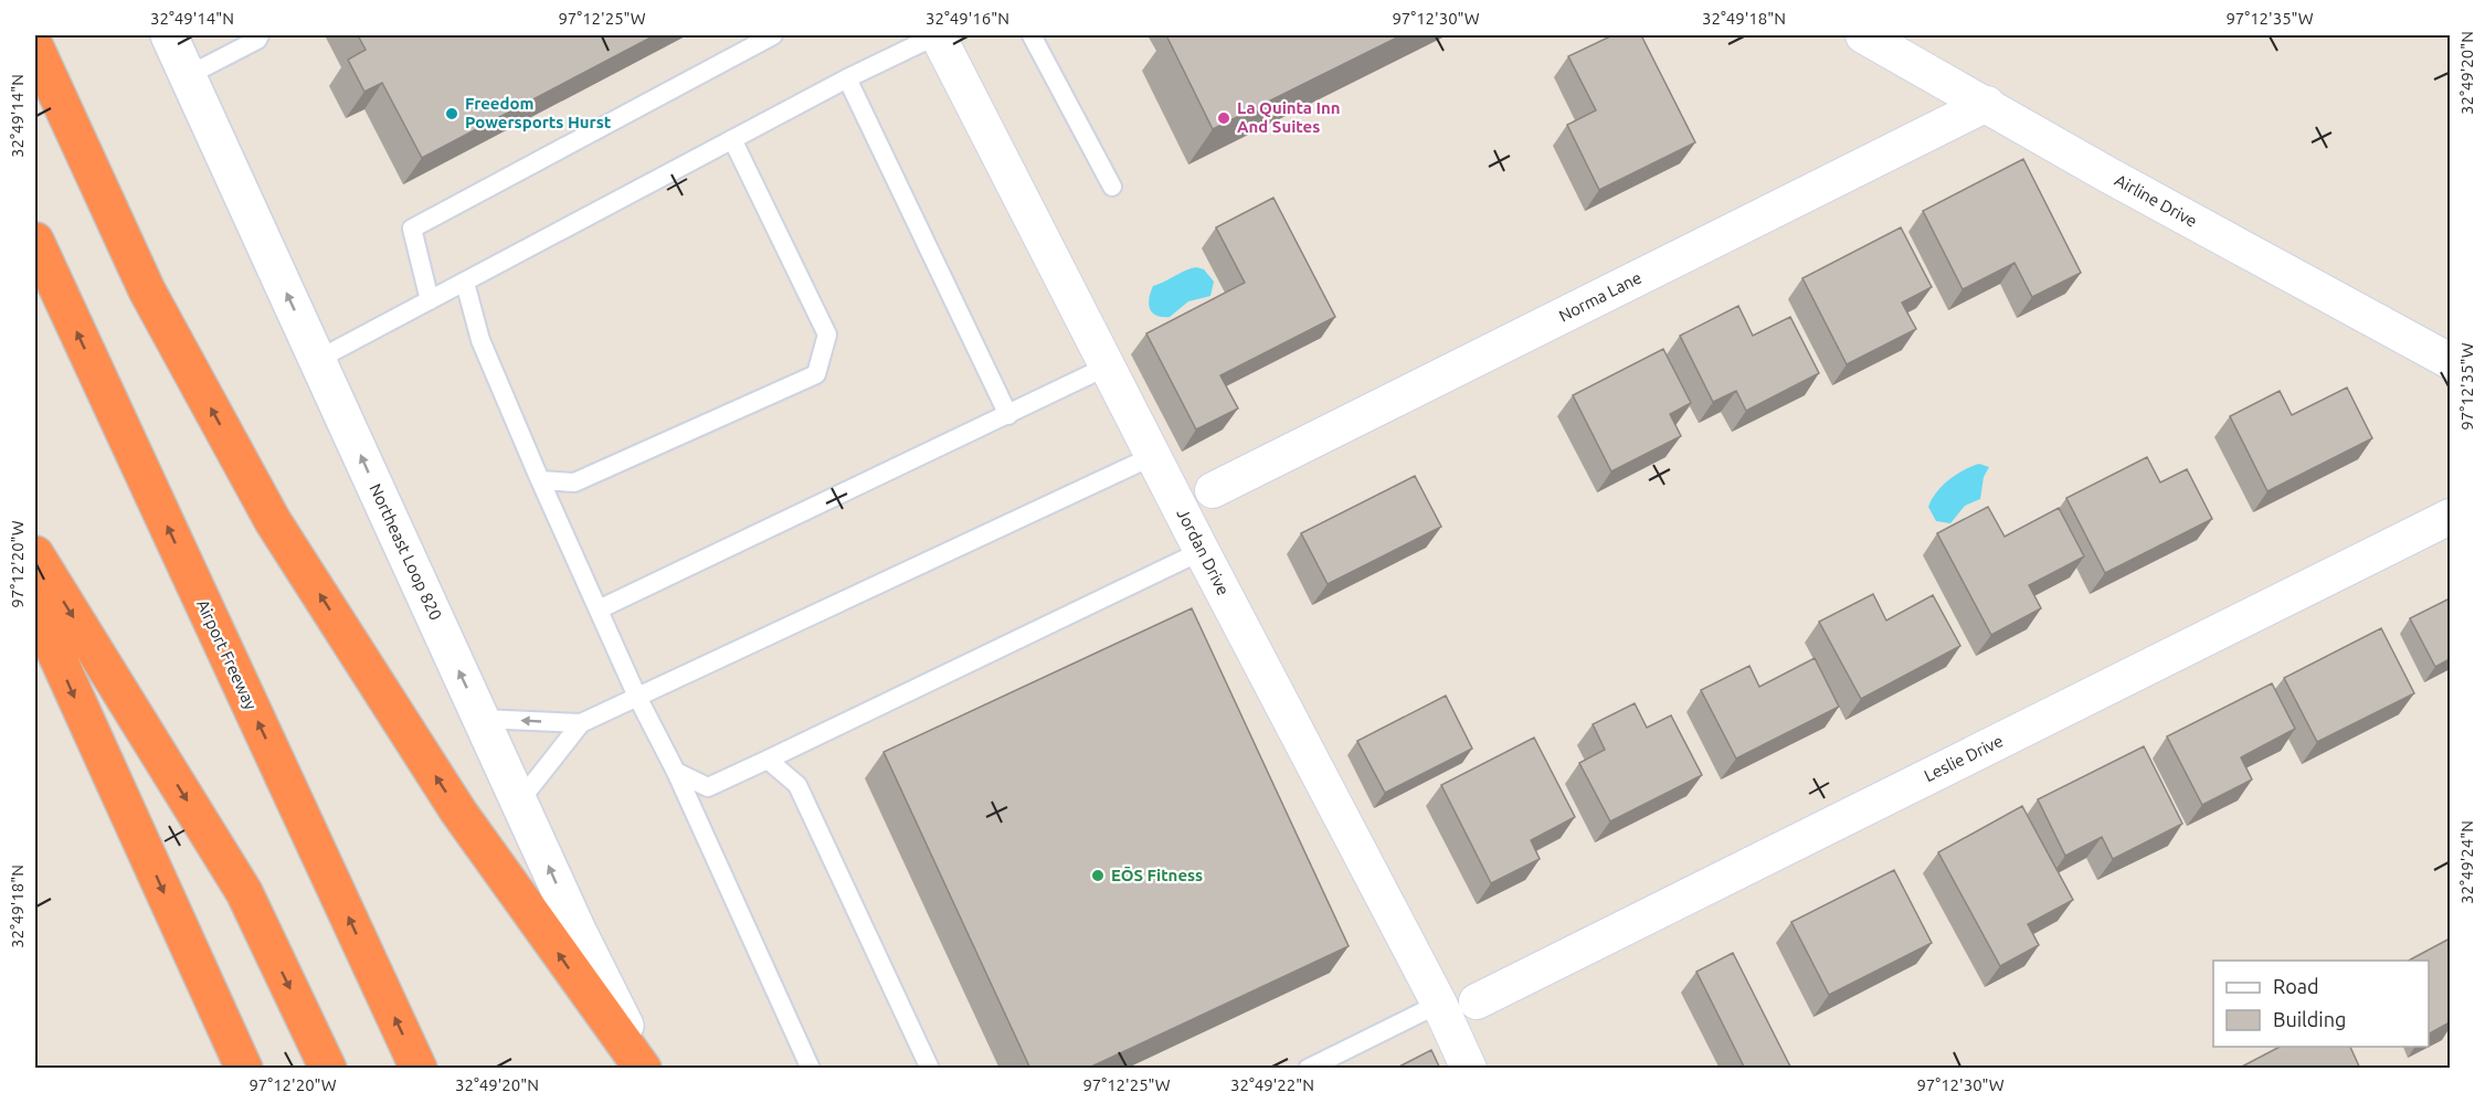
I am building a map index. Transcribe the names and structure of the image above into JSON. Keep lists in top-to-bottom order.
{
  "streets": {
    "highway": ["Airport Freeway"],
    "main road": ["Northeast Loop 820"],
    "street": [
      "Airline Drive",
      "Norma Lane",
      "Jordan Drive",
      "Leslie Drive"
    ]
  },
  "crossings": [
    ["Airline Drive", "Norma Lane"]
  ],
  "one_way": ["Northeast Loop 820"],
  "places": ["Freedom Powersports Hurst", "La Quinta Inn And Suites", "EŌS Fitness"],
  "legend": ["Road", "Building"],
  "coordinates": [
    "32°49'14\"N",
    "97°12'25\"W",
    "32°49'16\"N",
    "97°12'30\"W",
    "32°49'18\"N",
    "97°12'35\"W",
    "32°49'20\"N",
    "97°12'20\"W",
    "32°49'24\"N",
    "32°49'22\"N"
  ]
}
